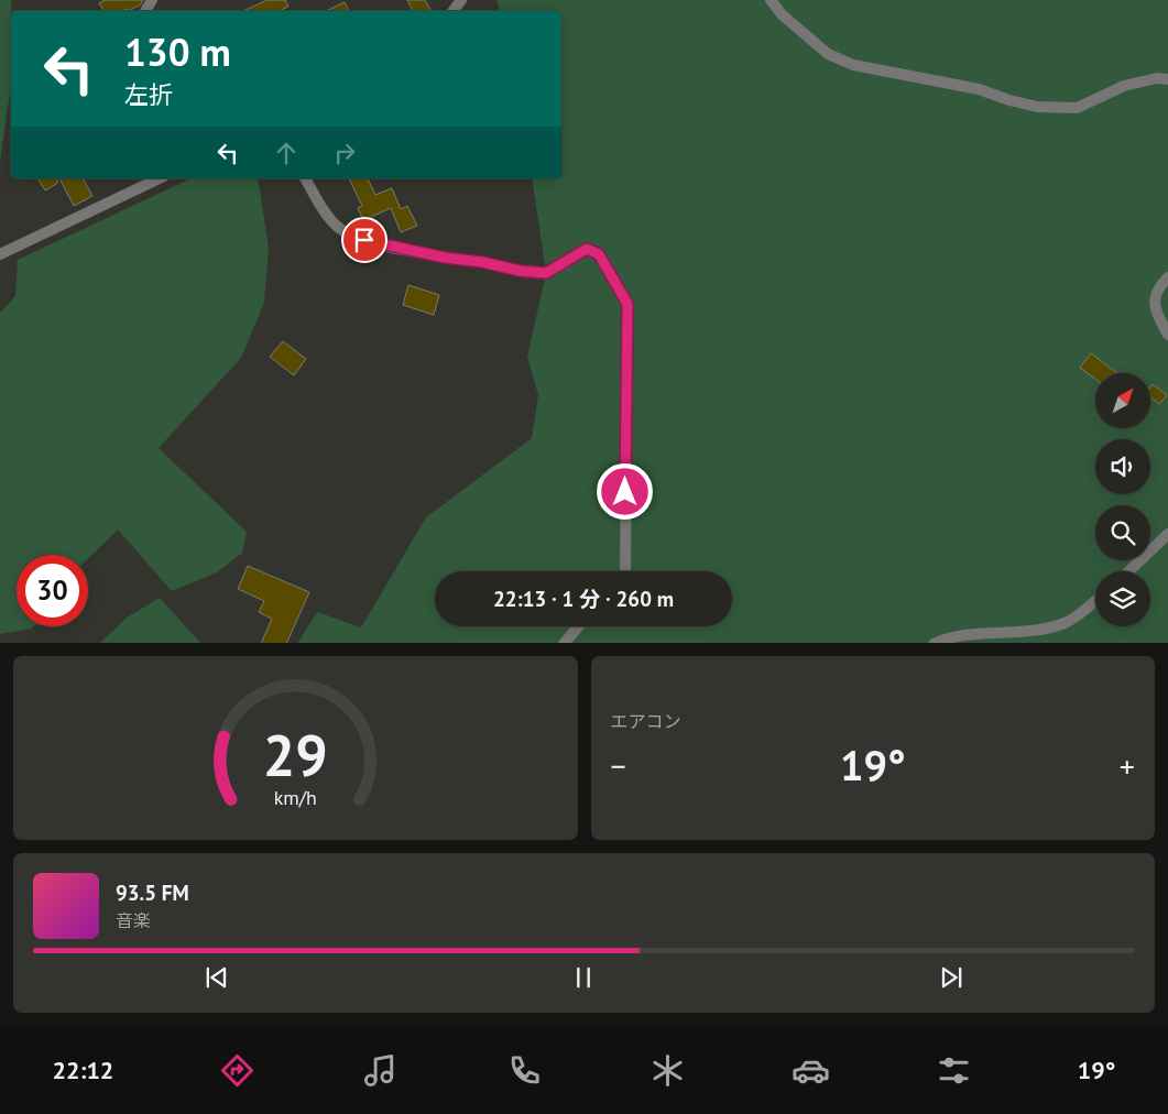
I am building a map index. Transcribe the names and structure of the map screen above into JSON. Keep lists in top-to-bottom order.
{
  "north": "top right",
  "page": {
    "turn": ["130 m", "左折"],
    "limit": "30",
    "trip": "22:13 · 1 分 · 260 m",
    "tile": "エアコン",
    "heat": ["−", "19°", "+"],
    "song": ["93.5 FM", "音楽"],
    "tabs": ["22:12", "19°"],
    "gauge": ["29", "km/h"]
  }
}
